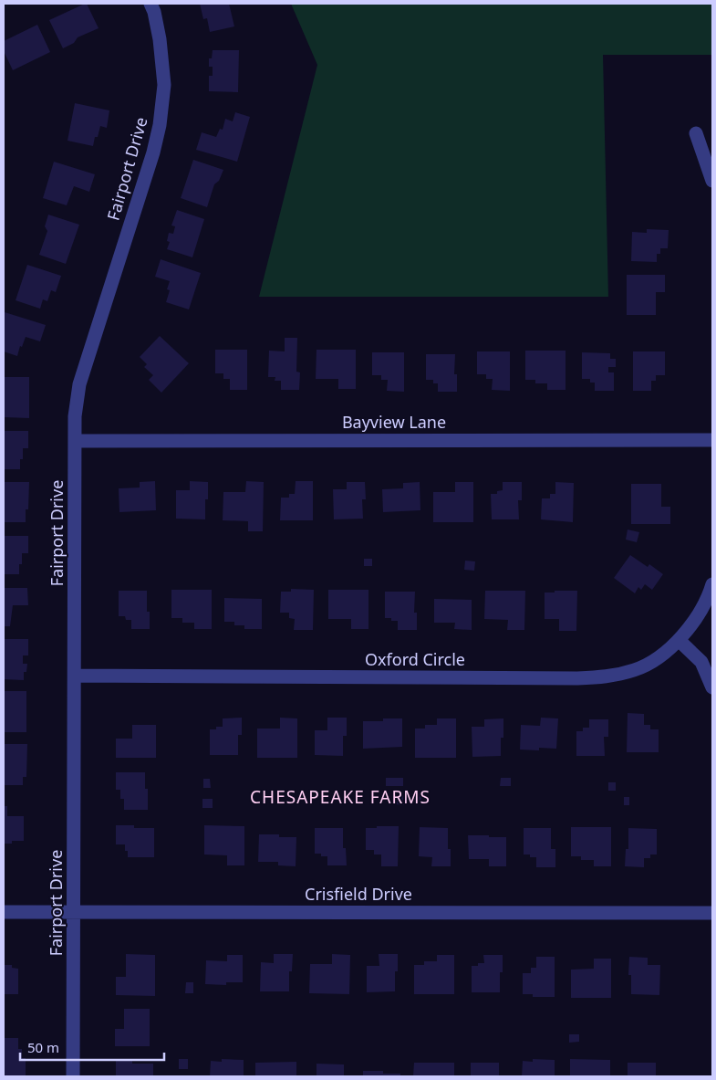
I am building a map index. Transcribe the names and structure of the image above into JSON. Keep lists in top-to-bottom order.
{
  "streets": {
    "street": [
      "Fairport Drive",
      "Bayview Lane",
      "Oxford Circle",
      "Crisfield Drive"
    ]
  },
  "crossings": [
    ["Fairport Drive", "Bayview Lane"],
    ["Fairport Drive", "Oxford Circle"],
    ["Fairport Drive", "Crisfield Drive"]
  ],
  "districts": ["CHESAPEAKE FARMS"],
  "scale_bar": "50 m"
}
